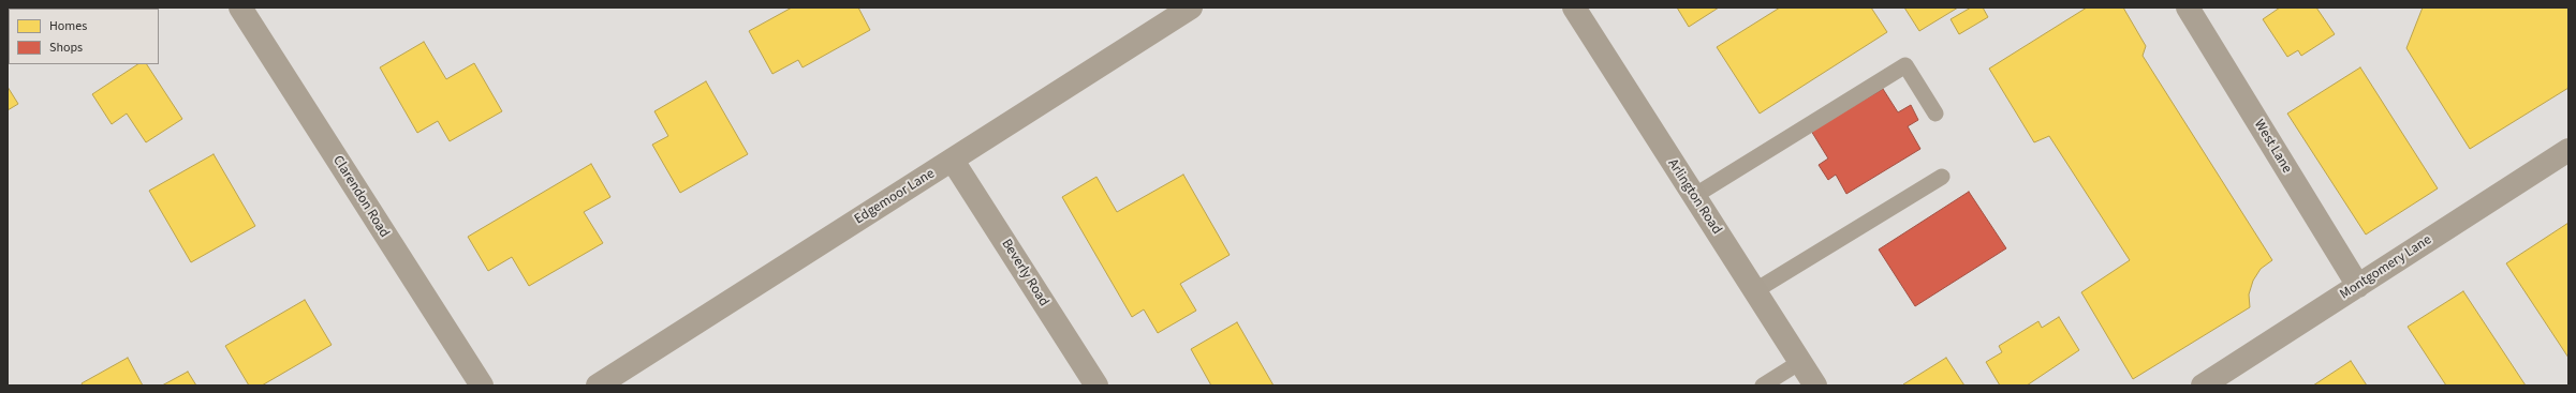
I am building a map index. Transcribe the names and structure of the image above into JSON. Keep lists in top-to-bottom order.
{
  "streets": {
    "main road": ["Arlington Road"],
    "street": [
      "West Lane",
      "Clarendon Road",
      "Edgemoor Lane",
      "Montgomery Lane",
      "Beverly Road"
    ]
  },
  "crossings": [
    ["West Lane", "Montgomery Lane"],
    ["Edgemoor Lane", "Beverly Road"]
  ],
  "legend": ["Homes", "Shops"]
}
